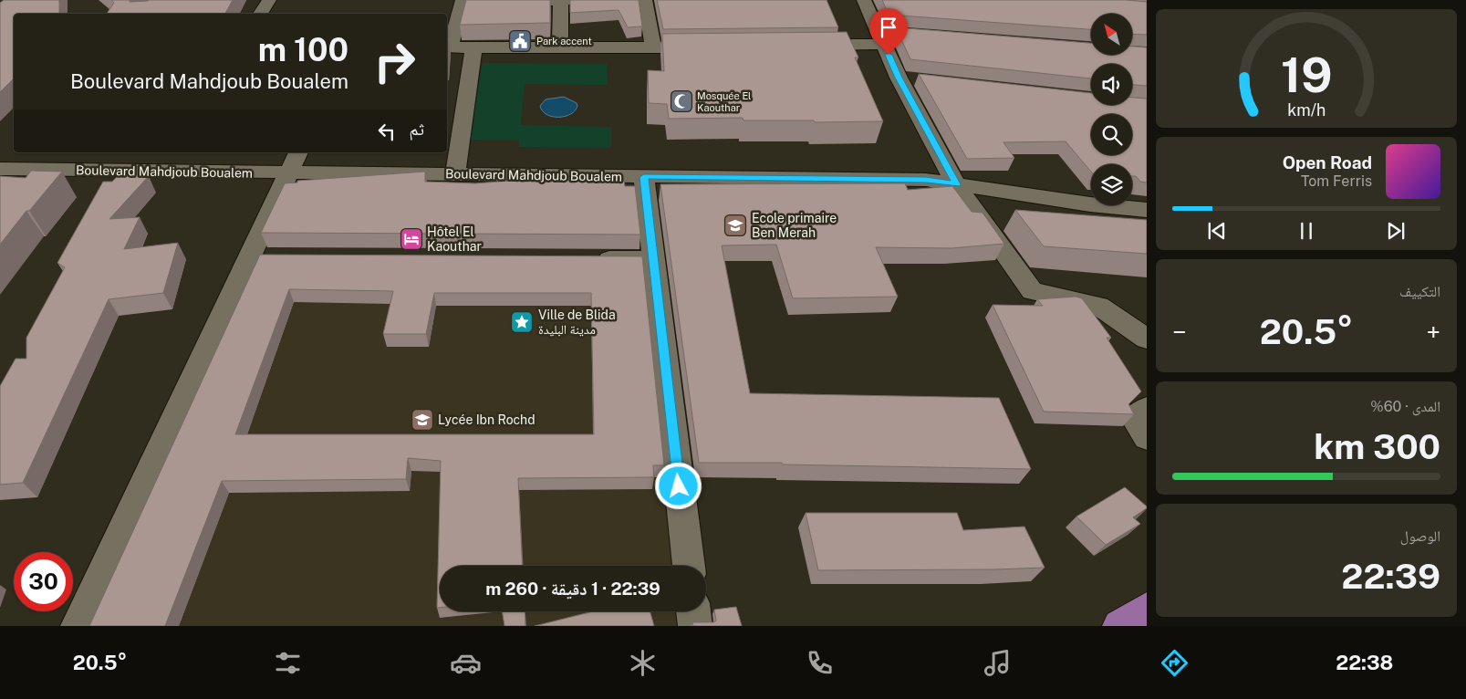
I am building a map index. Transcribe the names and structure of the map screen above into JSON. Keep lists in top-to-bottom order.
{
  "streets": {
    "street": ["Boulevard Mahdjoub Boualem"]
  },
  "places": {
    "public building": ["Park accent"],
    "mosque": ["Mosquée El Kaouthar"],
    "school or university": ["Ecole primaire Ben Merah", "Lycée Ibn Rochd"],
    "hotel": ["Hôtel El Kaouthar"],
    "place": ["Ville de Blida مدينة البليدة"]
  },
  "north": "top left",
  "page": {
    "turn": ["100 m", "Boulevard Mahdjoub Boualem"],
    "then": "ثم",
    "song": ["Open Road", "Tom Ferris"],
    "tile": [
      "التكييف",
      ["المدى · 60%", "300 km"],
      ["الوصول", "22:39"]
    ],
    "heat": ["−", "20.5°", "+"],
    "limit": "30",
    "trip": "22:39 · 1 دقيقة · 260 m",
    "tabs": ["22:38", "20.5°"],
    "gauge": ["19", "km/h"]
  }
}
